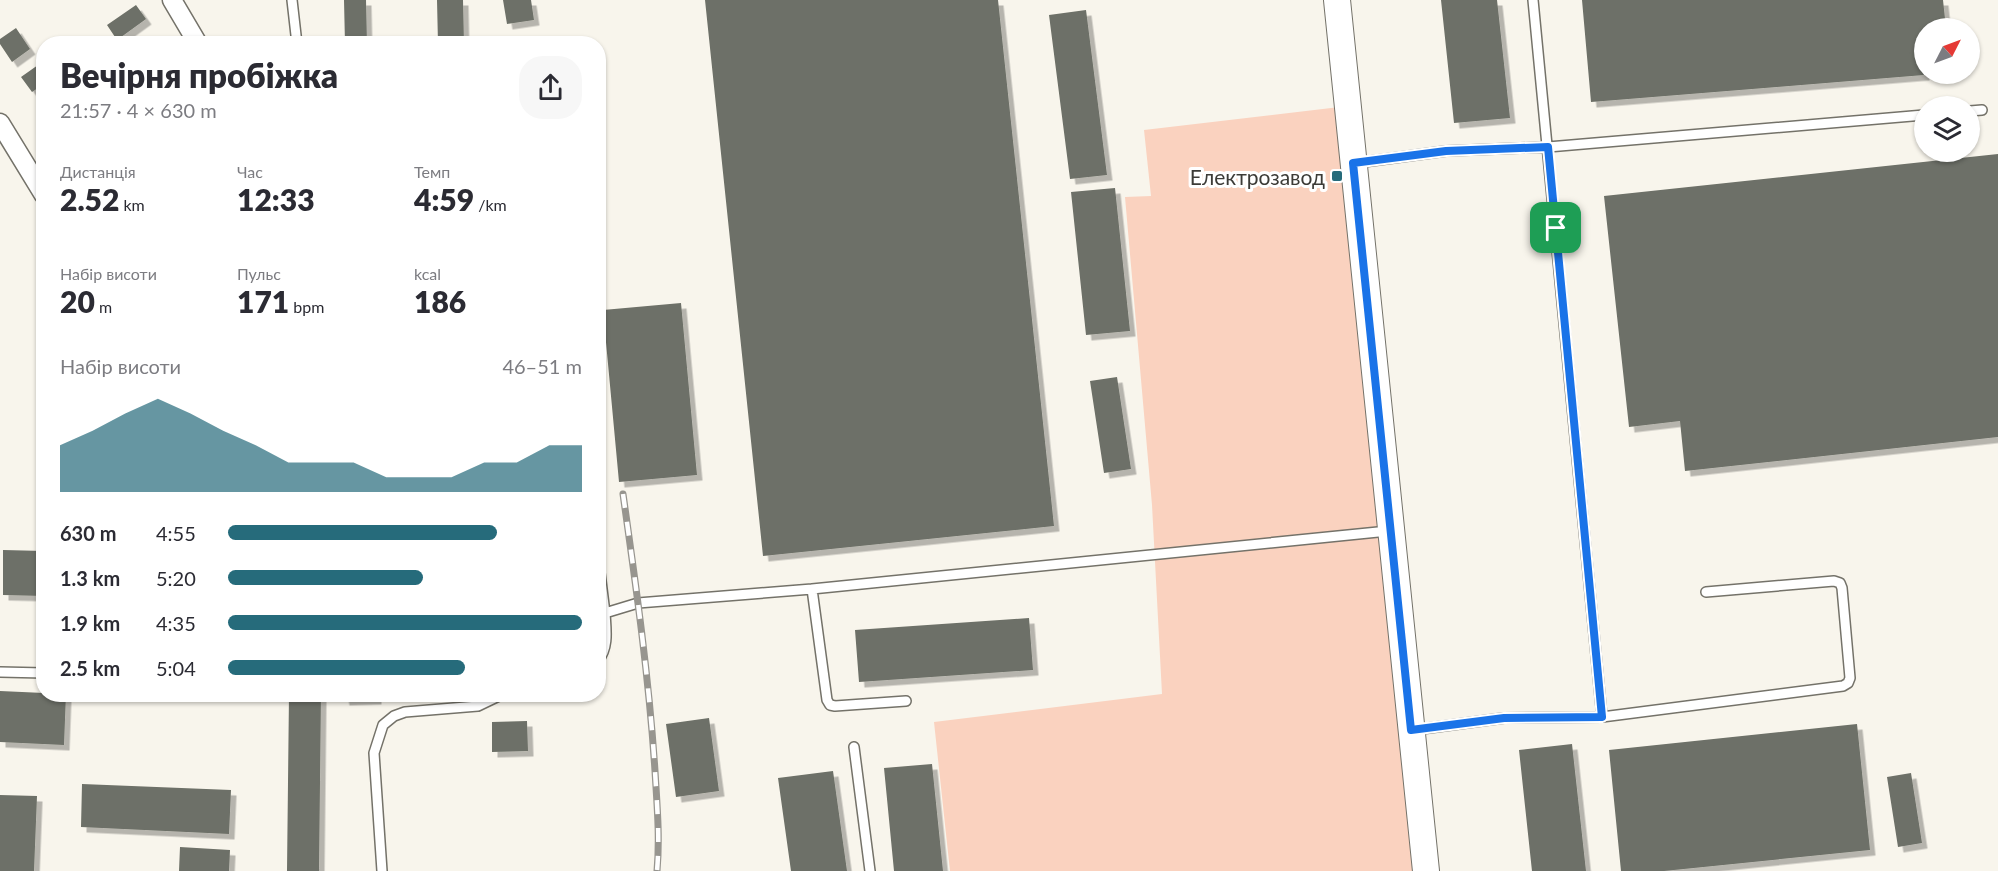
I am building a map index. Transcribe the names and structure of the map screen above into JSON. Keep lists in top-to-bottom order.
{
  "places": {
    "transit": ["Електрозавод"]
  },
  "north": "top right",
  "page": {
    "heading": ["Вечірня пробіжка", "21:57 · 4 × 630 m"],
    "stats": [
      ["Дистанція", "2.52 km"],
      ["Час", "12:33"],
      ["Темп", "4:59 /km"],
      ["Набір висоти", "20 m"],
      ["Пульс", "171 bpm"],
      ["kcal", "186"]
    ],
    "chart": ["Набір висоти", "46–51 m"],
    "list": [
      {
        "name": "630 m",
        "note": "4:55"
      },
      {
        "name": "1.3 km",
        "note": "5:20"
      },
      {
        "name": "1.9 km",
        "note": "4:35"
      },
      {
        "name": "2.5 km",
        "note": "5:04"
      }
    ]
  }
}
